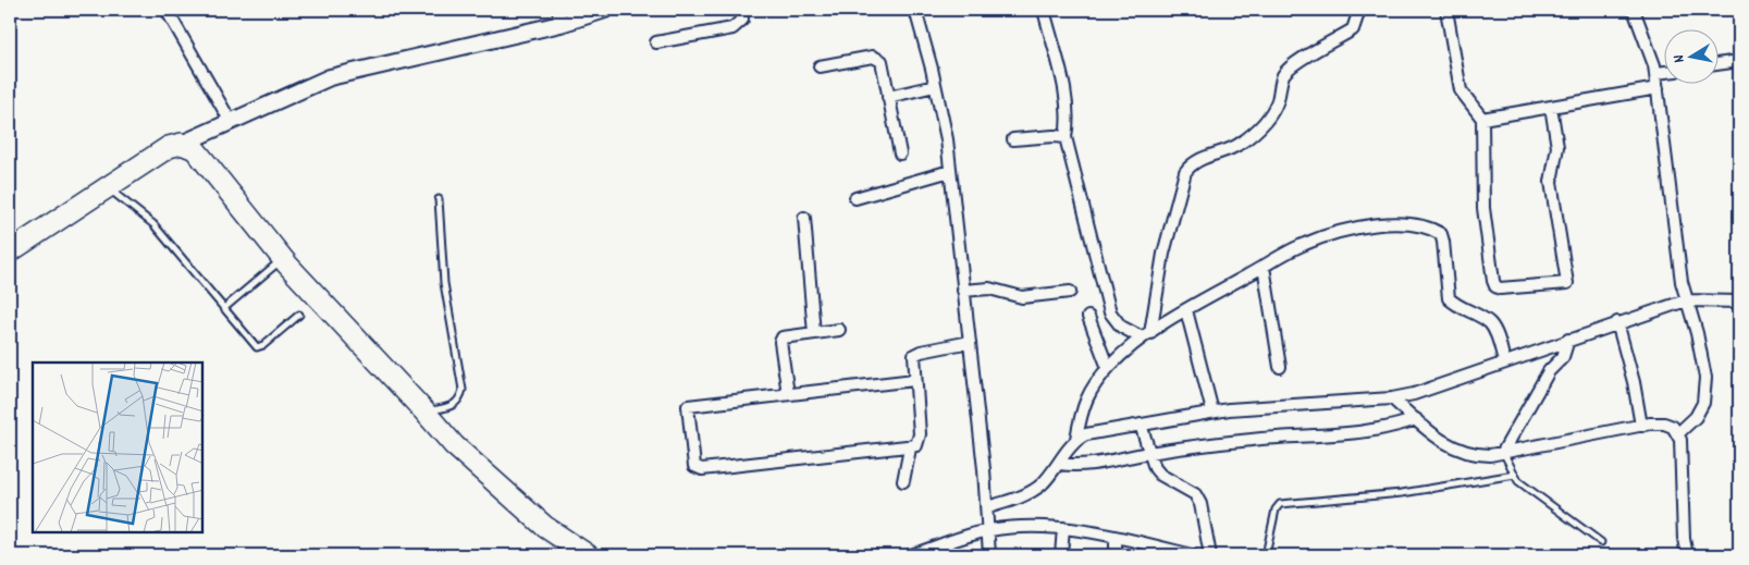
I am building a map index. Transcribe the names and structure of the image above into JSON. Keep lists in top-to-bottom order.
{
  "north": "left"
}
